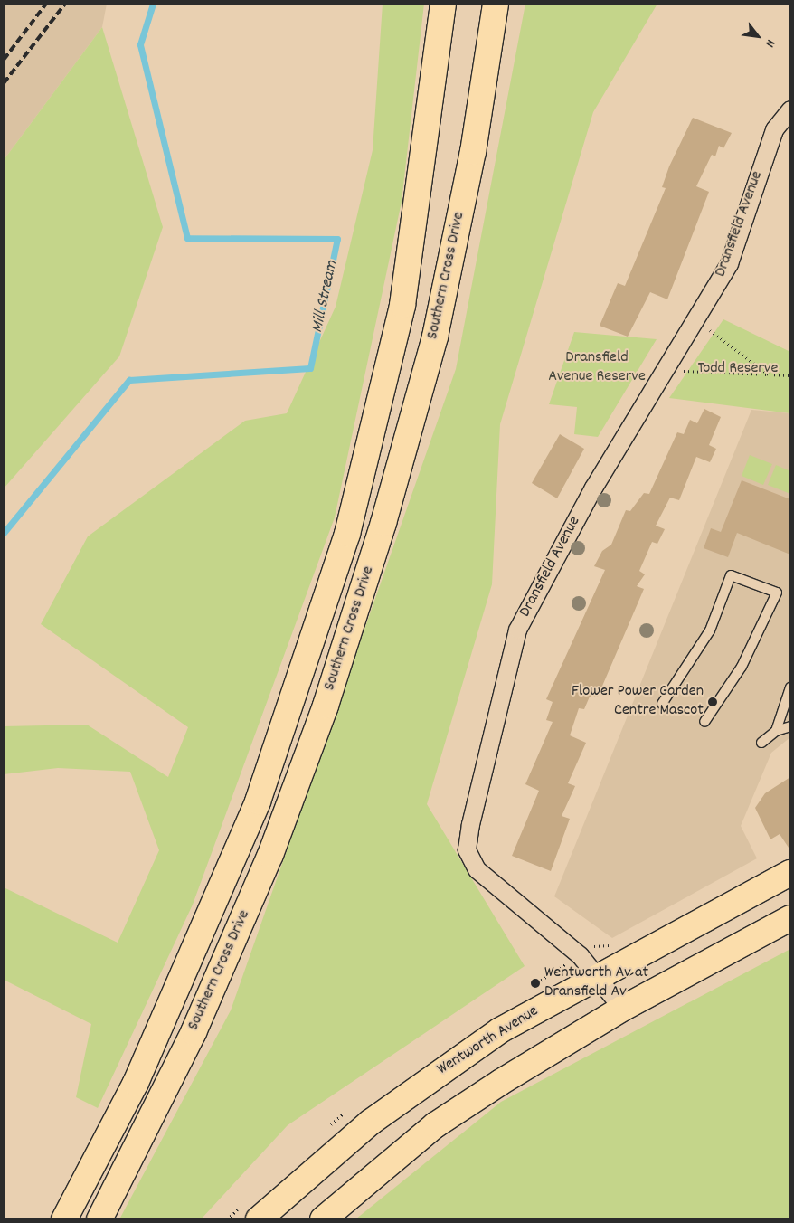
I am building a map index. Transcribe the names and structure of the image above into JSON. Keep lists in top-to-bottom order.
{
  "streets": {
    "main road": ["Southern Cross Drive", "Wentworth Avenue"],
    "street": ["Dransfield Avenue"]
  },
  "crossings": [
    ["Dransfield Avenue", "Wentworth Avenue"]
  ],
  "water": ["Mill Stream"],
  "parks": ["Dransfield Avenue Reserve", "Todd Reserve"],
  "places": ["Flower Power Garden Centre Mascot", "Wentworth Av at Dransfield Av"],
  "north": "bottom right"
}
